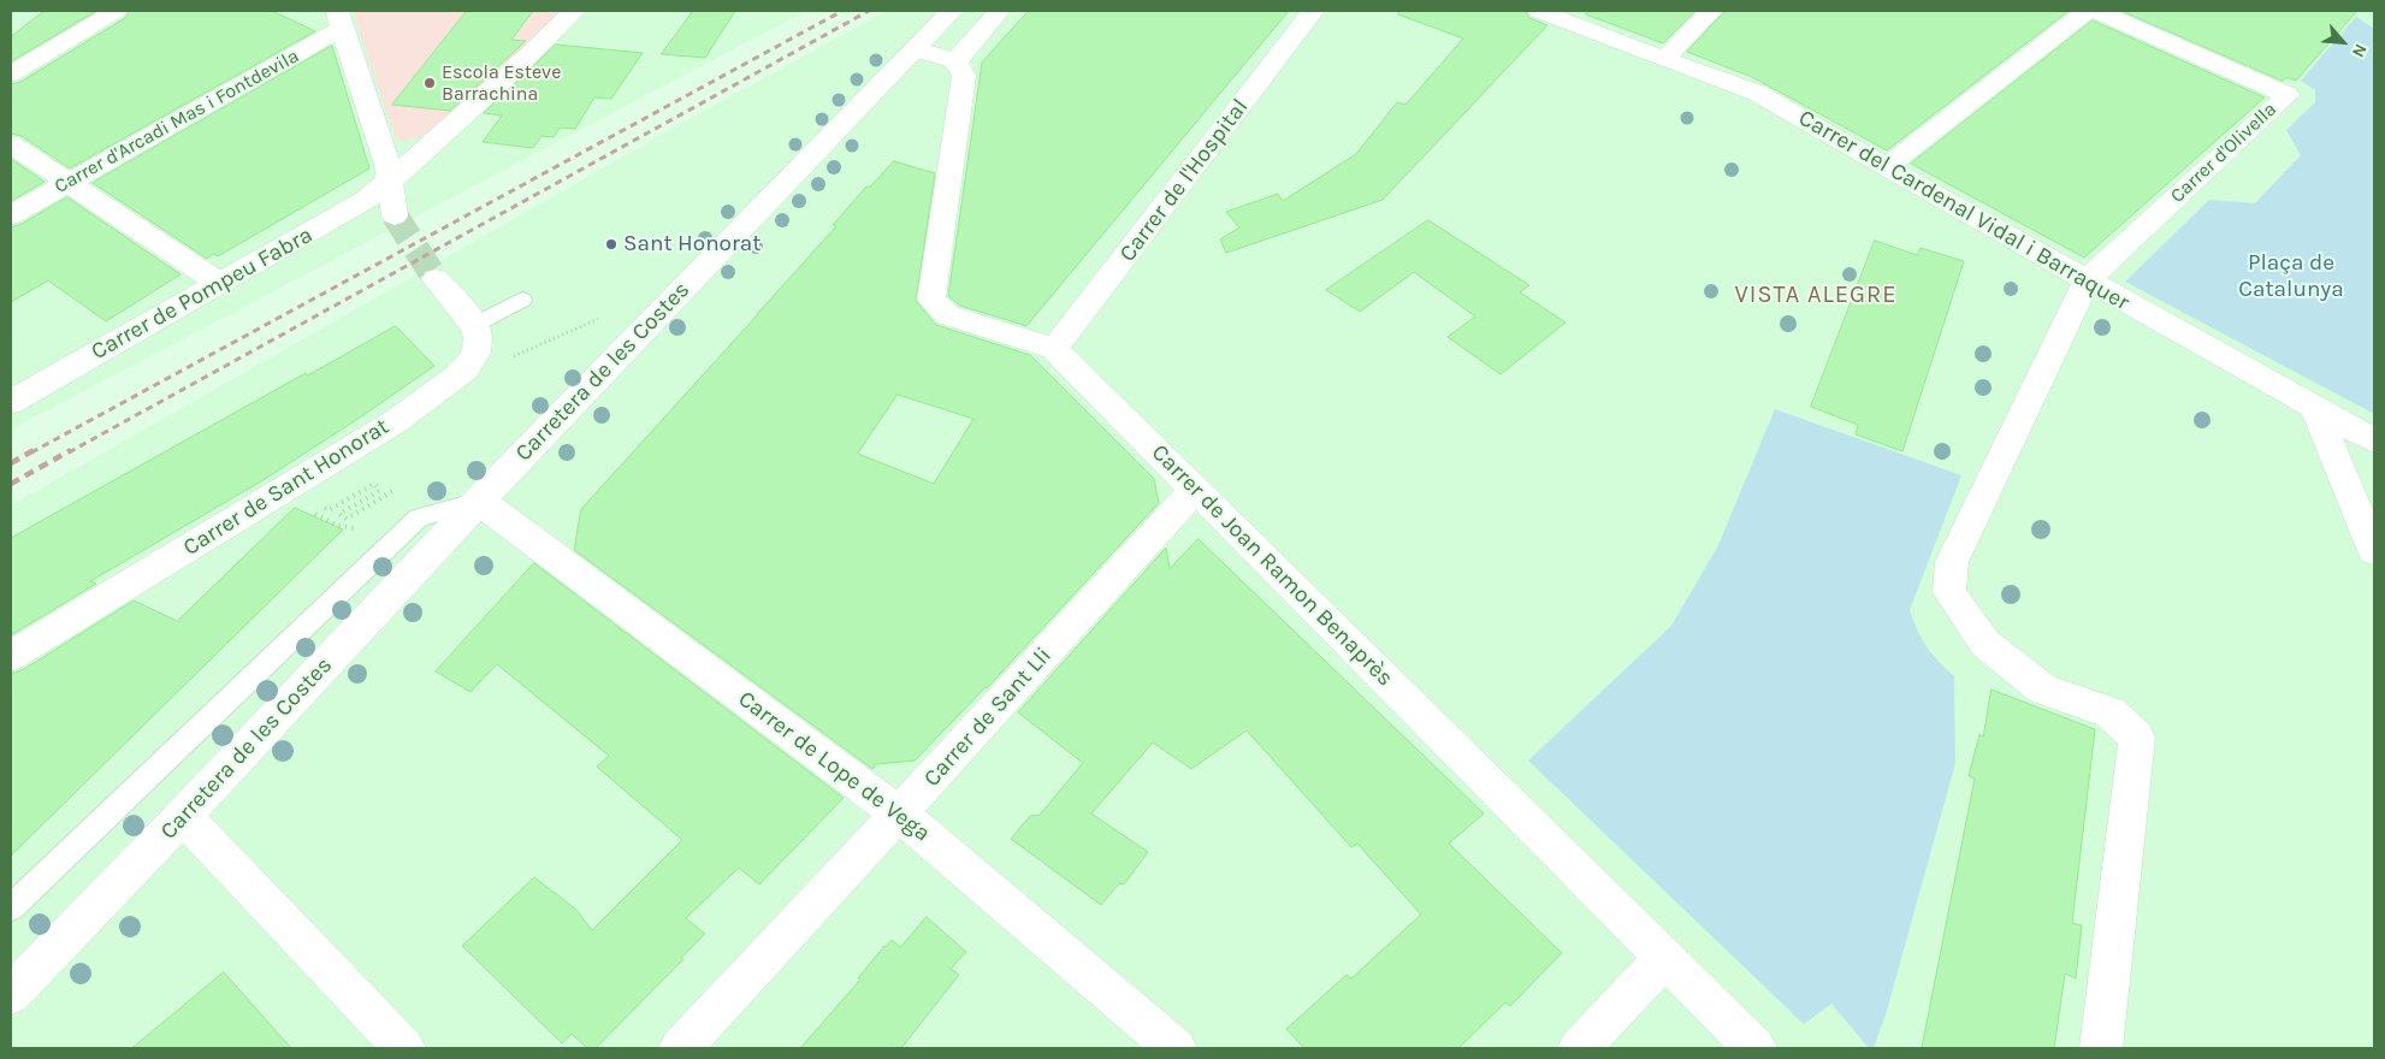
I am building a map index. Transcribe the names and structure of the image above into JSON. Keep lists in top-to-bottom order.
{
  "streets": {
    "street": [
      "Carrer d'Arcadi Mas i Fontdevila",
      "Carrer d'Olivella",
      "Carrer de l'Hospital",
      "Carrer del Cardenal Vidal i Barraquer",
      "Carrer de Pompeu Fabra",
      "Carretera de les Costes",
      "Carrer de Sant Honorat",
      "Carrer de Joan Ramon Benaprès",
      "Carrer de Sant Lli",
      "Carrer de Lope de Vega"
    ]
  },
  "crossings": [
    ["Carrer d'Olivella", "Carrer del Cardenal Vidal i Barraquer"],
    ["Carrer de l'Hospital", "Carrer de Joan Ramon Benaprès"],
    ["Carretera de les Costes", "Carrer de Lope de Vega"],
    ["Carrer de Joan Ramon Benaprès", "Carrer de Sant Lli"],
    ["Carrer de Sant Lli", "Carrer de Lope de Vega"]
  ],
  "districts": ["VISTA ALEGRE"],
  "parks": ["Plaça de Catalunya"],
  "places": ["Escola Esteve Barrachina", "Sant Honorat"],
  "north": "bottom right"
}
